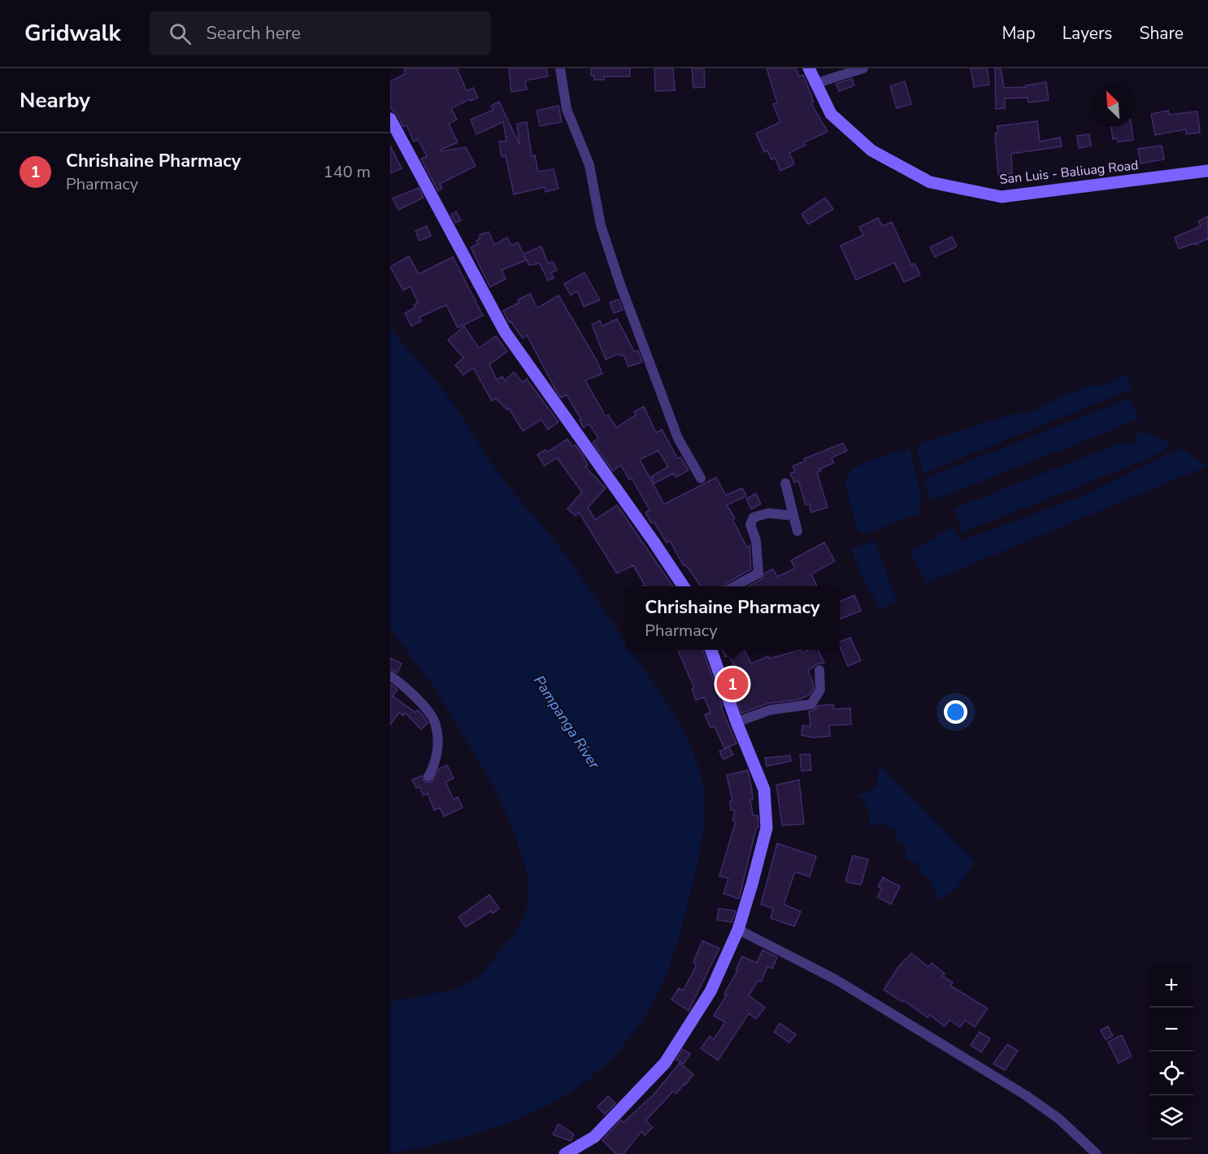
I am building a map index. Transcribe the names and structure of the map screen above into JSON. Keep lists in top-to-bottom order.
{
  "streets": {
    "main road": ["San Luis - Baliuag Road"]
  },
  "water": ["Pampanga River"],
  "north": "top left",
  "page": {
    "header": "Gridwalk",
    "search": "Search here",
    "nav": ["Map", "Layers", "Share"],
    "heading": "Nearby",
    "list": [
      {
        "mark": "1",
        "name": "Chrishaine Pharmacy",
        "note": "Pharmacy",
        "value": "140 m"
      }
    ],
    "popup": ["Chrishaine Pharmacy", "Pharmacy"],
    "pins": "1",
    "map_buttons": ["+", "−"]
  }
}
